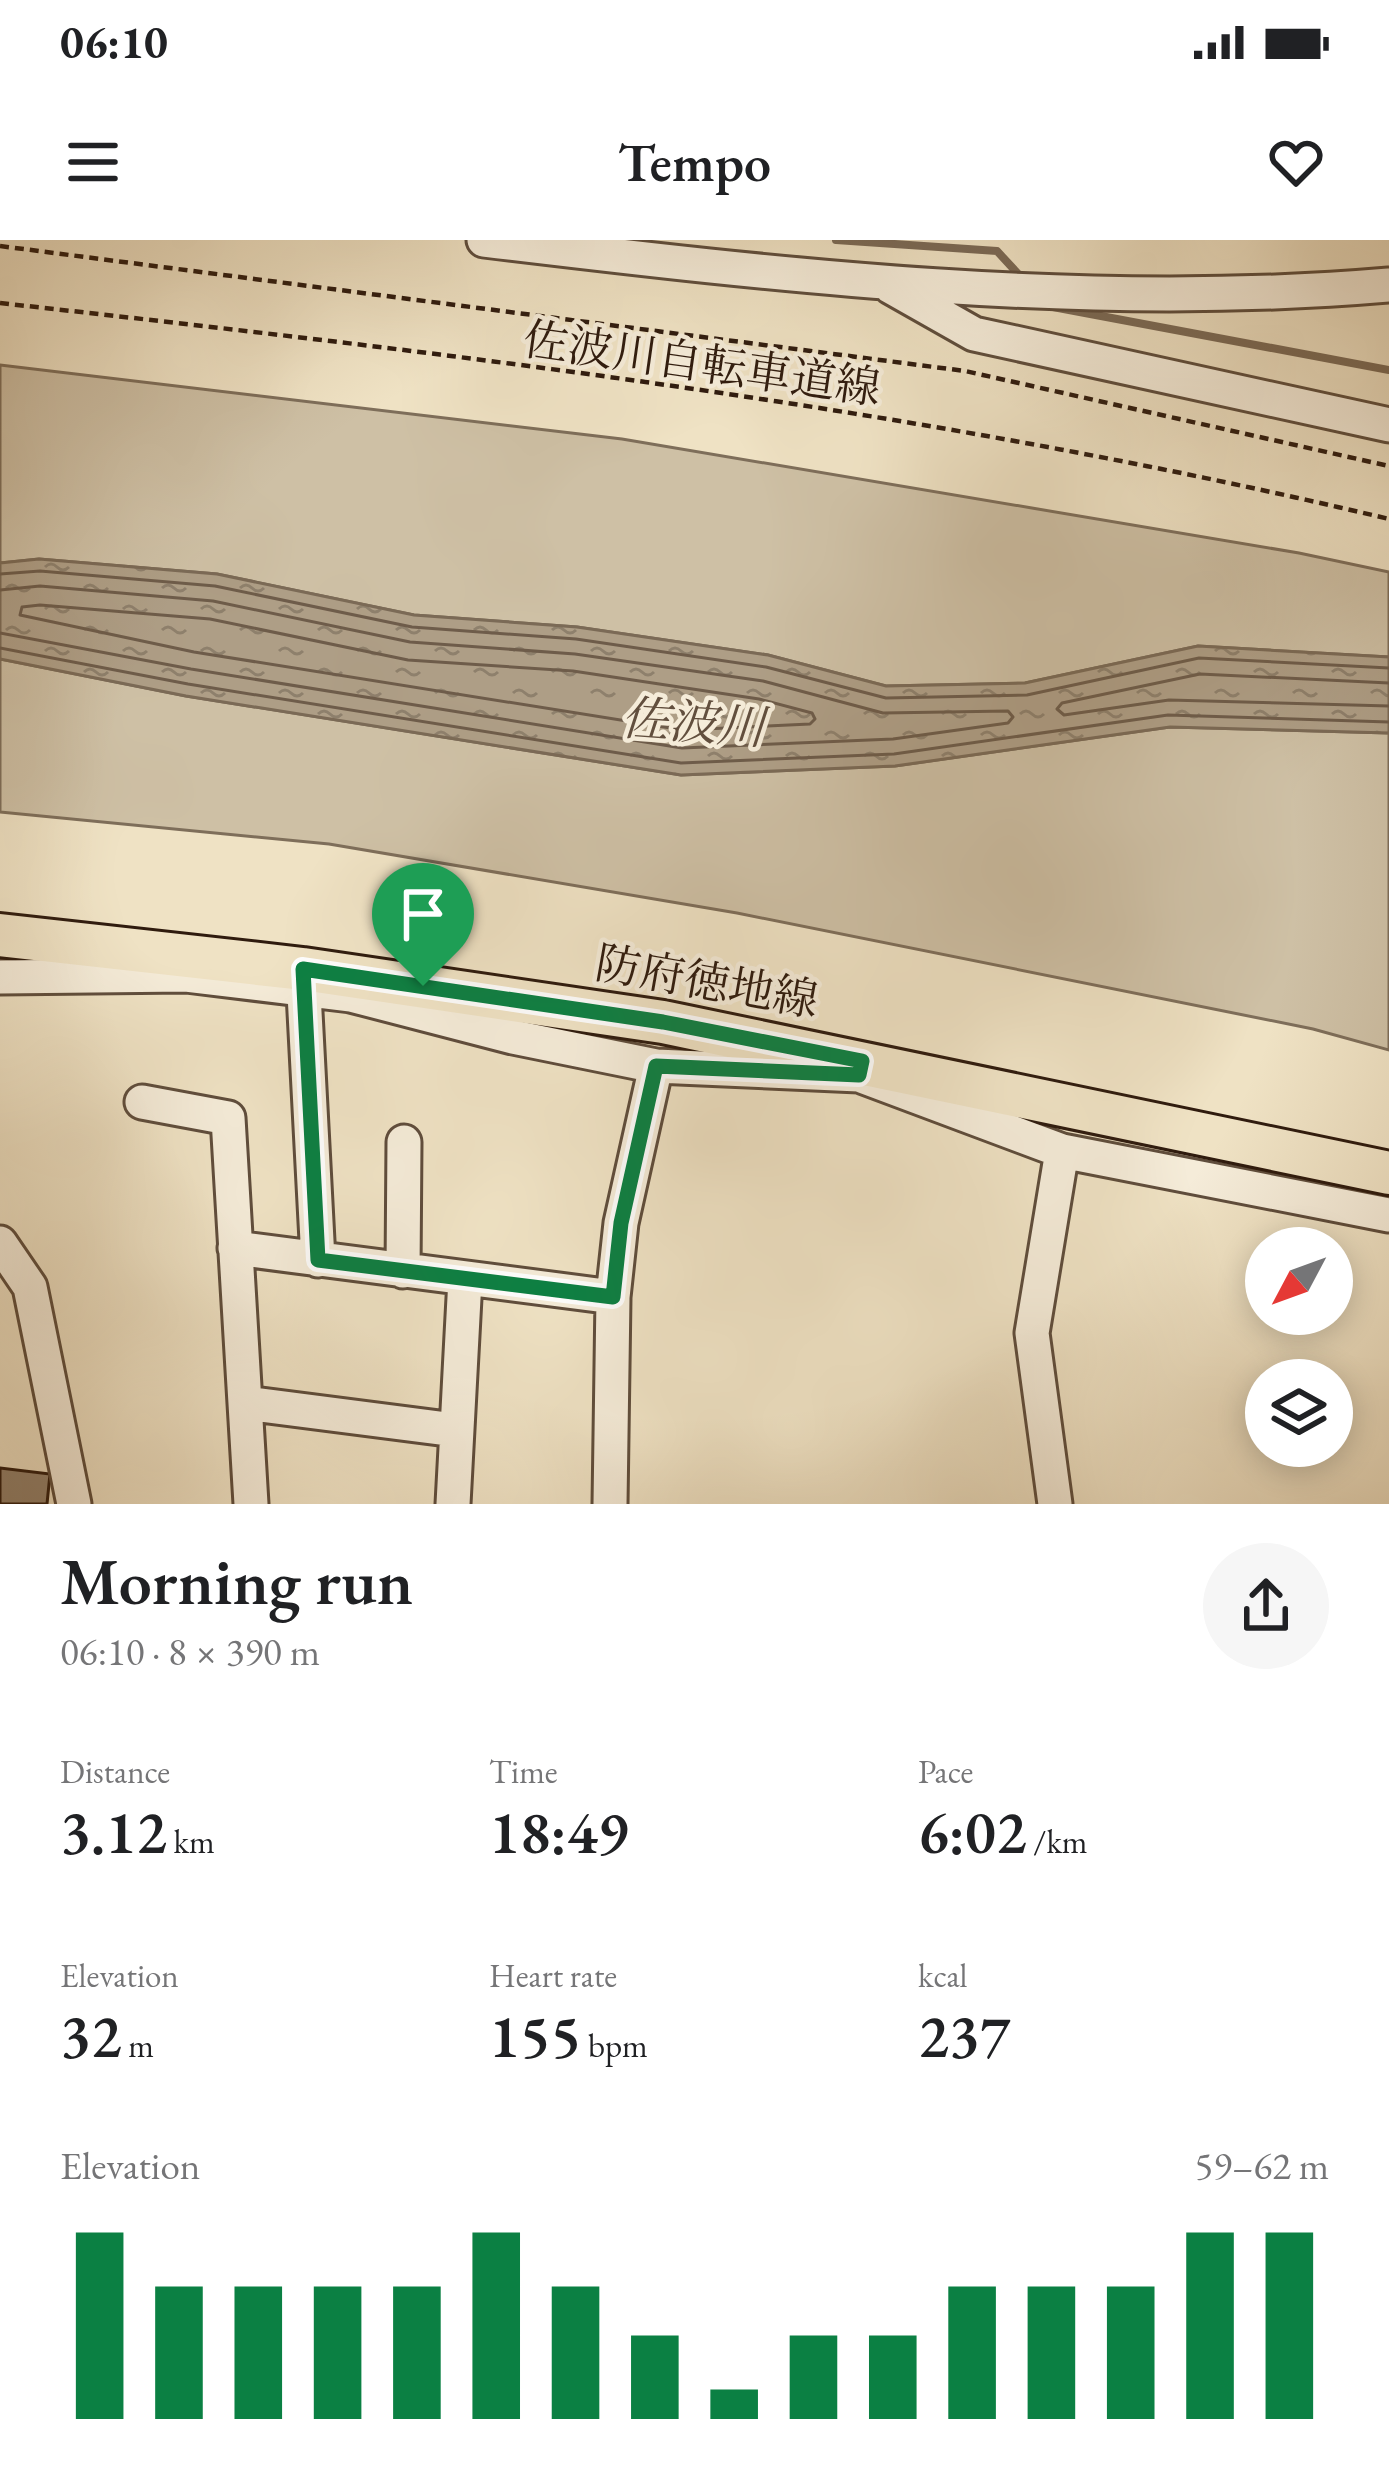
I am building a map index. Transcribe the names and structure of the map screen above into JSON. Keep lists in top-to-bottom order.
{
  "streets": {
    "main road": ["防府徳地線"],
    "path": ["佐波川自転車道線"]
  },
  "water": ["佐波川"],
  "north": "bottom left",
  "page": {
    "status": "06:10",
    "header": "Tempo",
    "heading": ["Morning run", "06:10 · 8 × 390 m"],
    "stats": [
      ["Distance", "3.12 km"],
      ["Time", "18:49"],
      ["Pace", "6:02 /km"],
      ["Elevation", "32 m"],
      ["Heart rate", "155 bpm"],
      ["kcal", "237"]
    ],
    "chart": ["Elevation", "59–62 m"]
  }
}
